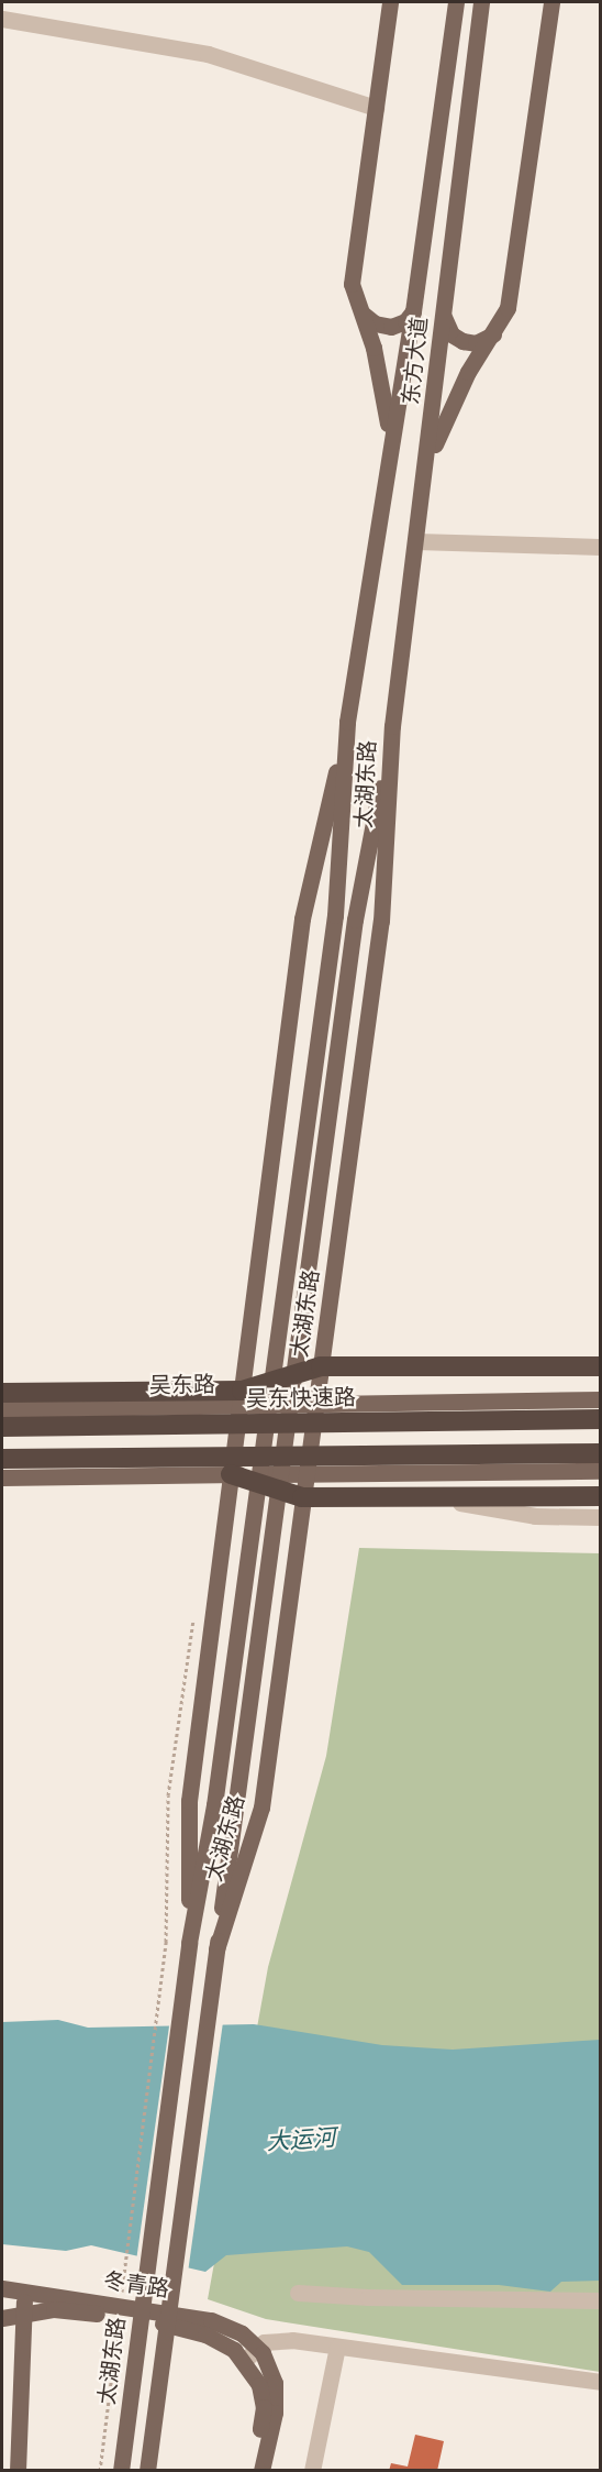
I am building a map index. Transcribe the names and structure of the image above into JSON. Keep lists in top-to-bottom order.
{
  "streets": {
    "highway": ["吴东快速路"],
    "main road": [
      "东方大道",
      "太湖东路",
      "吴东路",
      "冬青路"
    ]
  },
  "crossings": [
    ["东方大道", "太湖东路"],
    ["太湖东路", "吴东路"]
  ],
  "water": ["大运河"]
}
